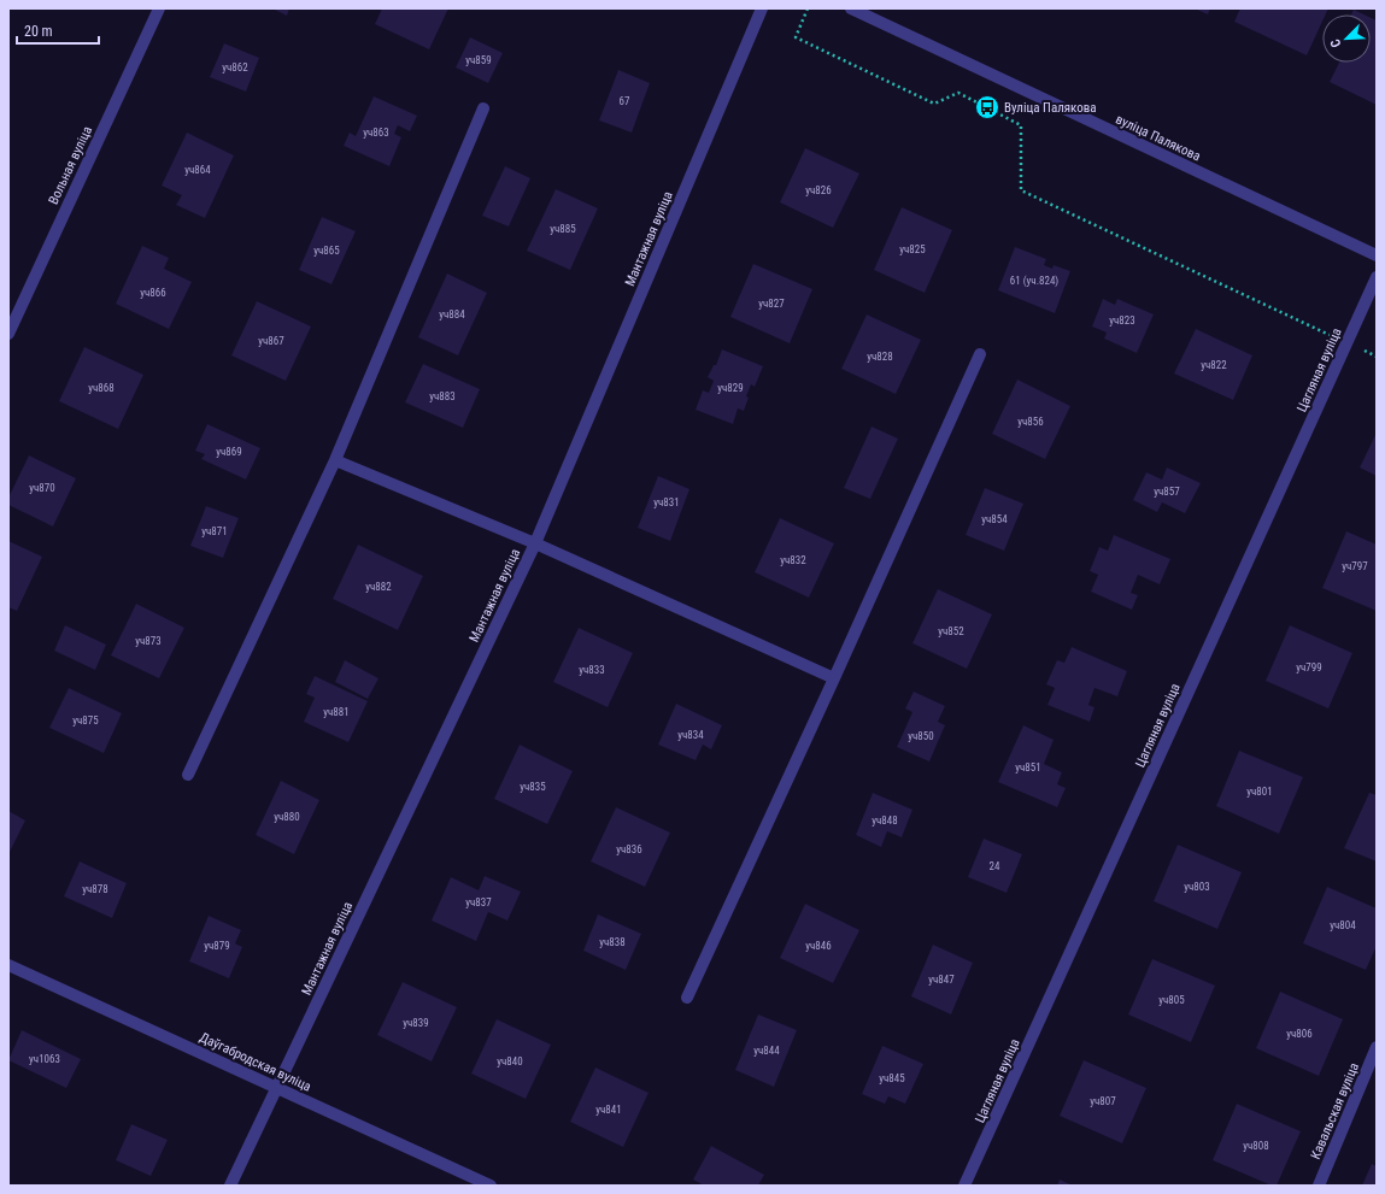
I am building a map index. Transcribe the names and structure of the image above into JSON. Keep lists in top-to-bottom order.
{
  "streets": {
    "street": [
      "вуліца Палякова",
      "Вольная вуліца",
      "Мантажная вуліца",
      "Цагляная вуліца",
      "Даўгабродская вуліца",
      "Кавальская вуліца"
    ]
  },
  "crossings": [
    ["Мантажная вуліца", "Даўгабродская вуліца"]
  ],
  "places": {
    "bus stop": ["Вуліца Палякова"]
  },
  "house_numbers": [
    "уч859",
    "уч862",
    "67",
    "уч863",
    "уч864",
    "уч826",
    "уч885",
    "уч825",
    "уч865",
    "61 (уч.824)",
    "уч866",
    "уч827",
    "уч884",
    "уч823",
    "уч867",
    "уч828",
    "уч822",
    "уч868",
    "уч829",
    "уч883",
    "уч856",
    "уч869",
    "уч870",
    "уч857",
    "уч831",
    "уч854",
    "уч871",
    "уч832",
    "уч797",
    "уч882",
    "уч852",
    "уч873",
    "уч799",
    "уч833",
    "уч881",
    "уч875",
    "уч834",
    "уч850",
    "уч851",
    "уч835",
    "уч801",
    "уч880",
    "уч848",
    "уч836",
    "24",
    "уч803",
    "уч878",
    "уч837",
    "уч804",
    "уч838",
    "уч879",
    "уч846",
    "уч847",
    "уч805",
    "уч839",
    "уч806",
    "уч844",
    "уч1063",
    "уч840",
    "уч845",
    "уч807",
    "уч841",
    "уч808"
  ],
  "scale_bar": "20 m",
  "north": "bottom left"
}
